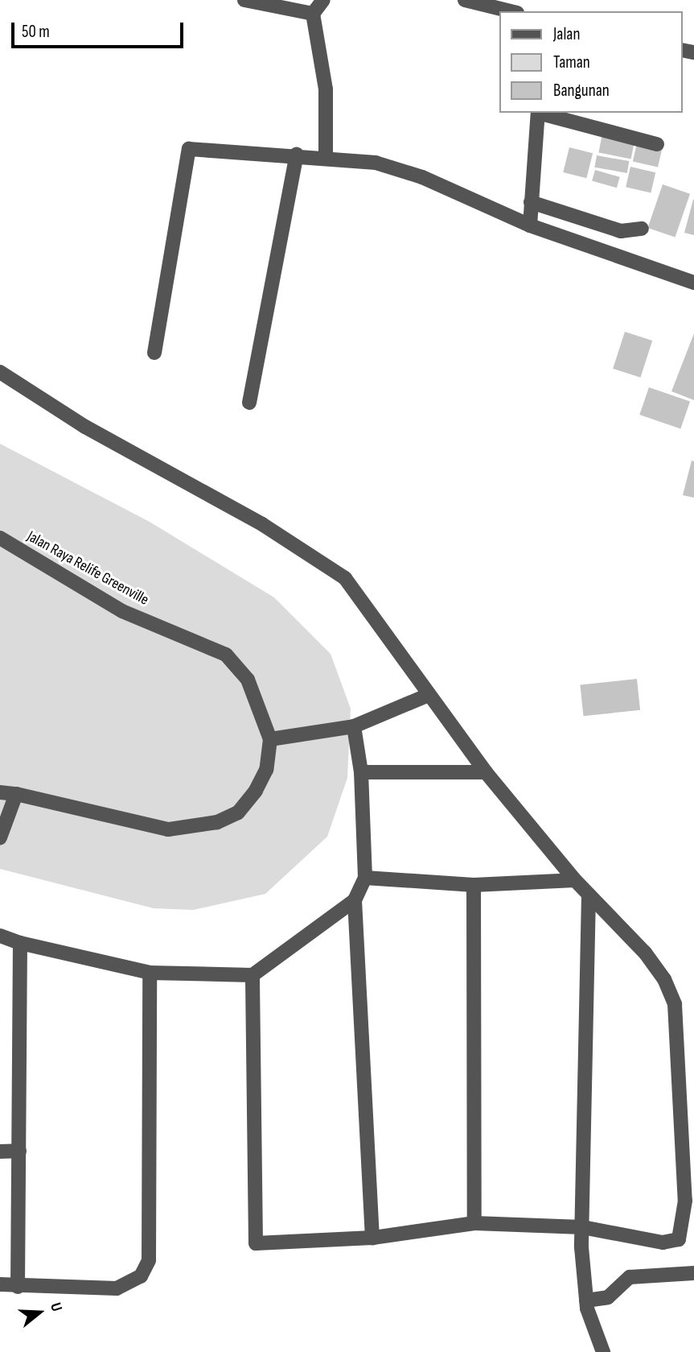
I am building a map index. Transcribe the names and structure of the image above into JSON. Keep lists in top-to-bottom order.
{
  "streets": {
    "street": ["Jalan Raya Relife Greenville"]
  },
  "legend": ["Jalan", "Taman", "Bangunan"],
  "scale_bar": "50 m",
  "north": "right"
}
